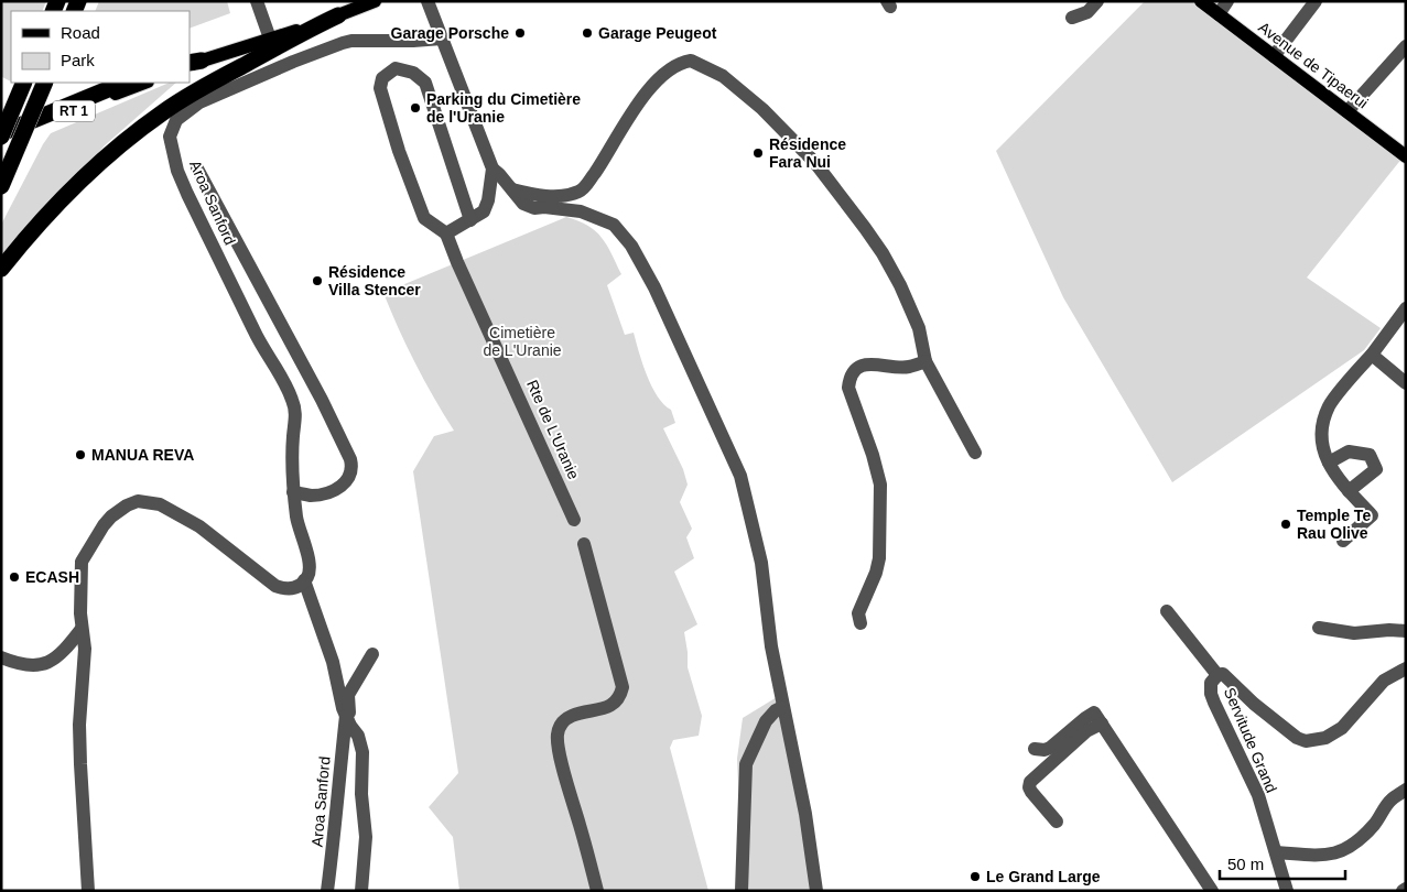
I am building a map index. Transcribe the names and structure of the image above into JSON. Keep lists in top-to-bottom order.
{
  "streets": {
    "main road": ["Avenue de Tipaerui", "RT 1"],
    "street": ["Aroa Sanford", "Rte de L'Uranie", "Servitude Grand"]
  },
  "parks": ["Cimetière de L'Uranie"],
  "places": [
    "Garage Porsche",
    "Garage Peugeot",
    "Parking du Cimetière de l'Uranie",
    "Résidence Fara Nui",
    "Résidence Villa Stencer",
    "MANUA REVA",
    "Temple Te Rau Olive",
    "ECASH",
    "Le Grand Large"
  ],
  "legend": ["Road", "Park"],
  "scale_bar": "50 m"
}
